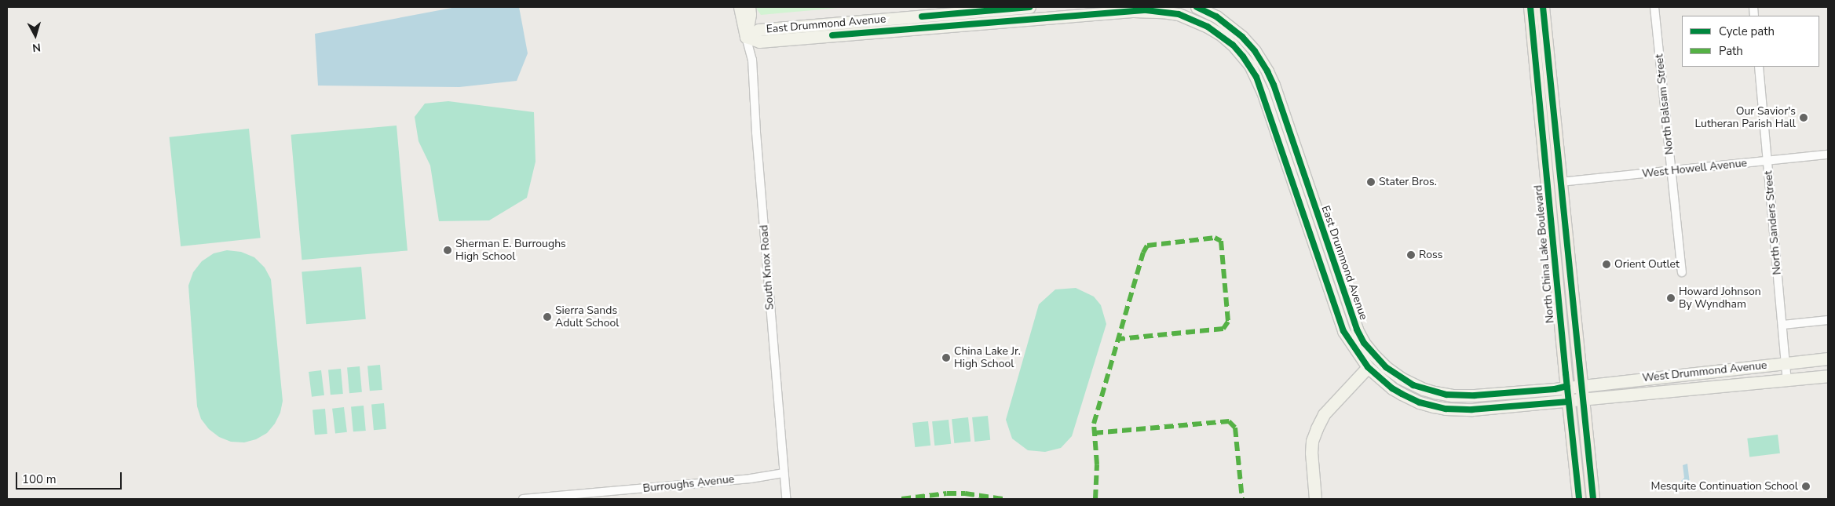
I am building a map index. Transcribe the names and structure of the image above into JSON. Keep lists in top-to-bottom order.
{
  "streets": {
    "main road": ["North China Lake Boulevard"],
    "street": [
      "East Drummond Avenue",
      "North Balsam Street",
      "West Howell Avenue",
      "North Sanders Street",
      "South Knox Road",
      "West Drummond Avenue",
      "Burroughs Avenue"
    ]
  },
  "crossings": [
    ["East Drummond Avenue", "North China Lake Boulevard"],
    ["East Drummond Avenue", "South Knox Road"],
    ["East Drummond Avenue", "West Drummond Avenue"],
    ["North Balsam Street", "West Howell Avenue"],
    ["West Howell Avenue", "North Sanders Street"],
    ["West Howell Avenue", "North China Lake Boulevard"],
    ["North Sanders Street", "West Drummond Avenue"],
    ["North China Lake Boulevard", "West Drummond Avenue"],
    ["South Knox Road", "Burroughs Avenue"]
  ],
  "places": [
    "Our Savior's Lutheran Parish Hall",
    "Stater Bros.",
    "Sherman E. Burroughs High School",
    "Ross",
    "Orient Outlet",
    "Howard Johnson By Wyndham",
    "Sierra Sands Adult School",
    "China Lake Jr. High School",
    "Mesquite Continuation School"
  ],
  "legend": ["Cycle path", "Path"],
  "scale_bar": "100 m",
  "north": "bottom"
}
